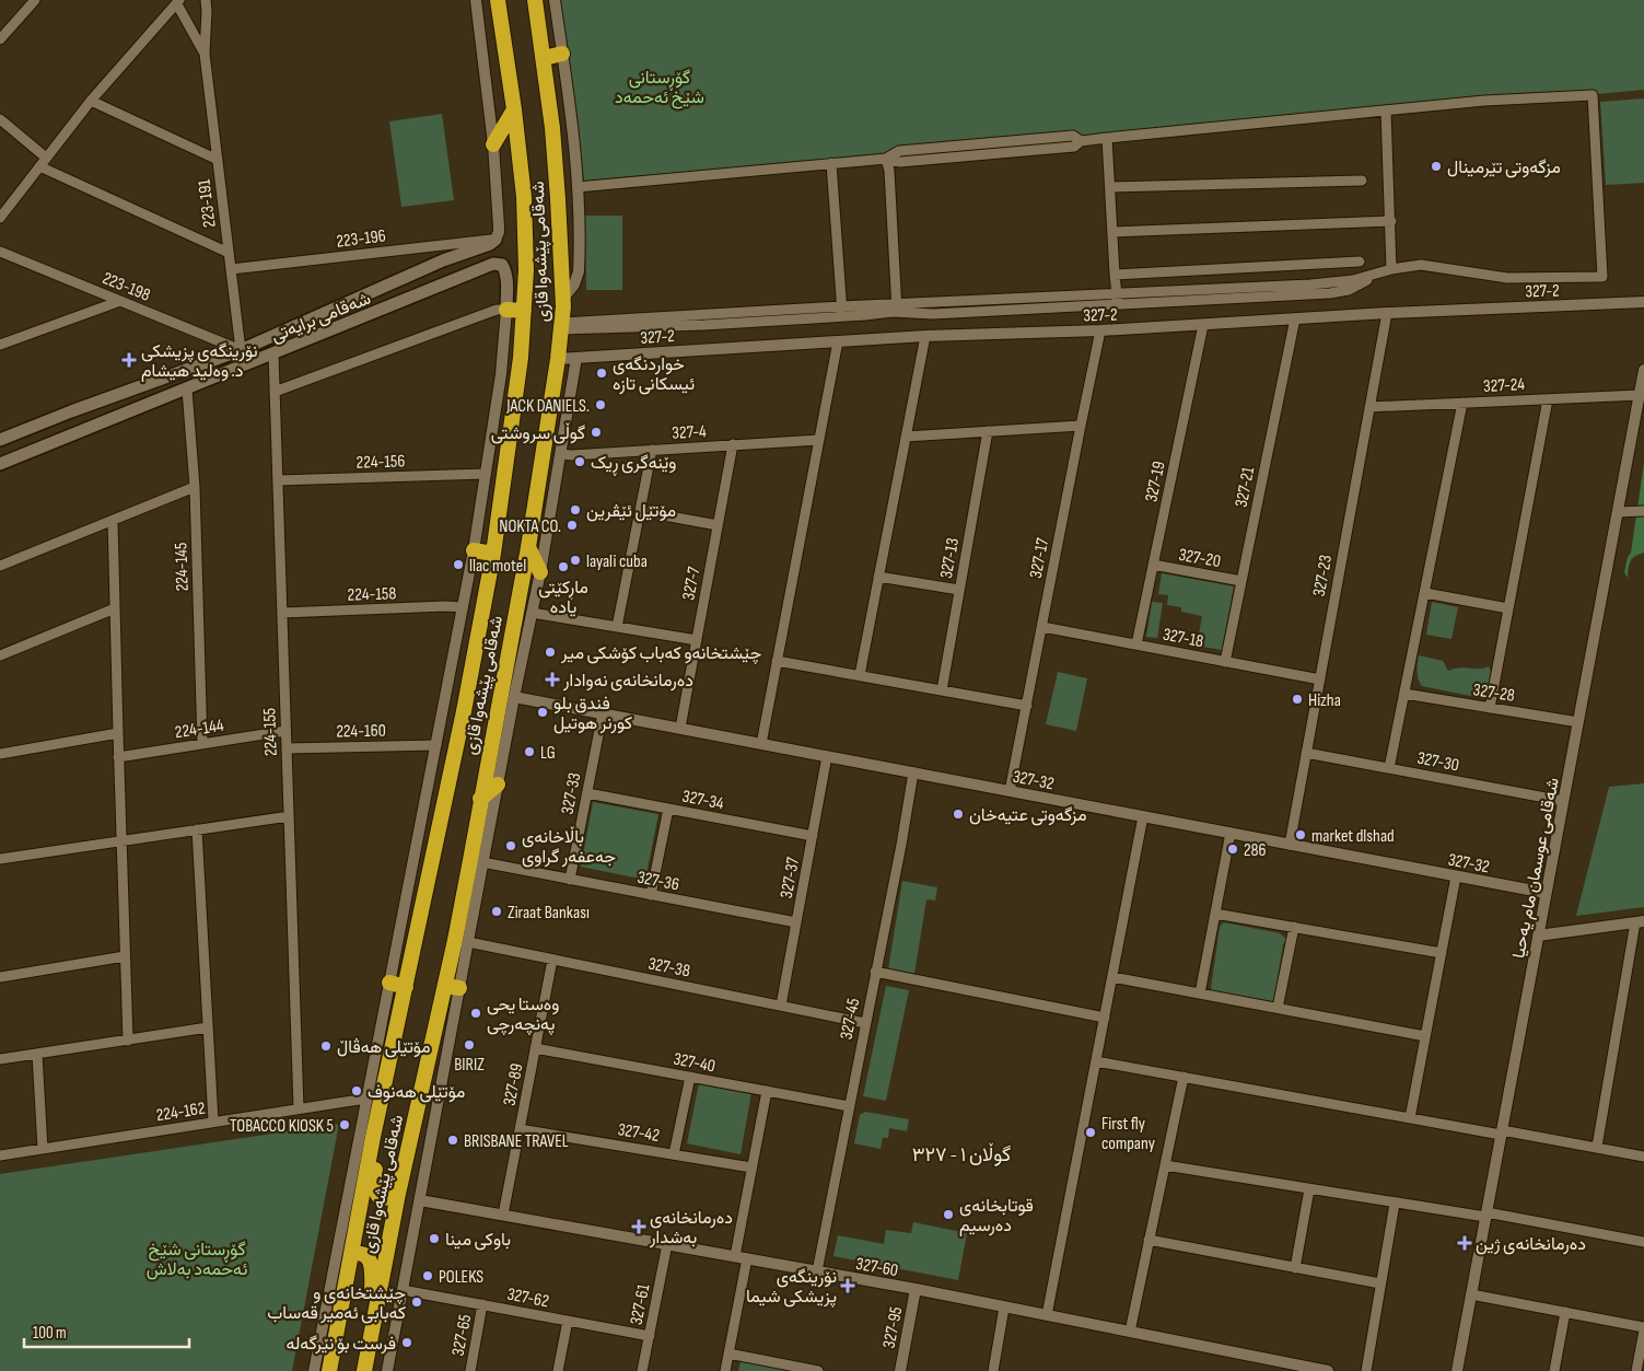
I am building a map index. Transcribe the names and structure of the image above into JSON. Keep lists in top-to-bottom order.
{
  "streets": {
    "highway": ["شەقامی پێشەوا قازی"],
    "main road": ["شەقامی برایەتی"],
    "street": [
      "223-191",
      "223-196",
      "223-198",
      "327-2",
      "327-24",
      "327-4",
      "224-156",
      "327-19",
      "327-21",
      "327-20",
      "327-13",
      "327-17",
      "224-145",
      "327-23",
      "327-7",
      "224-158",
      "327-18",
      "327-28",
      "224-144",
      "224-160",
      "224-155",
      "327-30",
      "327-32",
      "327-33",
      "327-34",
      "شەقامی عوسمان مام یەحیا",
      "327-37",
      "327-36",
      "327-38",
      "327-45",
      "327-40",
      "327-89",
      "224-162",
      "327-42",
      "327-60",
      "327-62",
      "327-61",
      "327-95",
      "327-65"
    ]
  },
  "crossings": [
    ["223-191", "223-196"],
    ["223-191", "223-198"],
    ["223-191", "شەقامی برایەتی"],
    ["223-196", "شەقامی برایەتی"],
    ["شەقامی پێشەوا قازی", "327-2"],
    ["223-198", "شەقامی برایەتی"],
    ["327-2", "327-19"],
    ["327-2", "327-21"],
    ["327-2", "327-17"],
    ["327-2", "327-23"],
    ["شەقامی برایەتی", "224-145"],
    ["شەقامی برایەتی", "224-155"],
    ["327-24", "327-23"],
    ["327-24", "شەقامی عوسمان مام یەحیا"],
    ["327-4", "327-7"],
    ["224-156", "224-155"],
    ["327-19", "327-20"],
    ["327-19", "327-18"],
    ["327-21", "327-20"],
    ["327-21", "327-18"],
    ["327-17", "327-18"],
    ["327-17", "327-32"],
    ["224-145", "224-144"],
    ["327-23", "327-18"],
    ["327-23", "327-30"],
    ["327-23", "327-32"],
    ["327-7", "327-32"],
    ["224-158", "224-155"],
    ["327-28", "شەقامی عوسمان مام یەحیا"],
    ["224-144", "224-155"],
    ["224-160", "224-155"],
    ["224-155", "224-162"],
    ["327-30", "شەقامی عوسمان مام یەحیا"],
    ["327-32", "327-33"],
    ["327-32", "شەقامی عوسمان مام یەحیا"],
    ["327-32", "327-37"],
    ["327-32", "327-45"],
    ["327-33", "327-34"],
    ["327-33", "327-36"],
    ["327-34", "327-37"],
    ["327-37", "327-36"],
    ["327-37", "327-38"],
    ["327-38", "327-45"],
    ["327-38", "327-89"],
    ["327-45", "327-40"],
    ["327-45", "327-60"],
    ["327-40", "327-89"],
    ["327-89", "327-42"],
    ["327-89", "327-60"],
    ["327-60", "327-61"],
    ["327-60", "327-95"],
    ["327-62", "327-61"],
    ["327-62", "327-65"]
  ],
  "districts": ["گوڵان ١ - ٣٢٧"],
  "parks": ["گۆڕستانی شێخ ئەحمەد", "گۆڕستانی شێخ ئەحمەد بەلاش"],
  "places": {
    "other": [
      "مزگەوتی تێرمینال",
      "خواردنگەی ئیسکانی تازە",
      "JACK DANIELS.",
      "گوڵی سروشتی",
      "وێنەگری ڕیک",
      "مۆتێل ئێڤرین",
      "NOKTA CO.",
      "layali cuba",
      "llac motel",
      "ماڕکێتی یادە",
      "چێشتخانەو کەباب کۆشکی میر",
      "Hizha",
      "فندق بلو كورنر هوتيل",
      "LG",
      "مزگەوتی عتیەخان",
      "market dlshad",
      "باڵاخانەی جەعفەر گراوی",
      "286",
      "Ziraat Bankası",
      "وەستا یحی پەنچەرچی",
      "BIRIZ",
      "مۆتێلی هەڤاڵ",
      "مۆتێلی هەنوف",
      "TOBACCO KIOSK 5",
      "First fly company",
      "BRISBANE TRAVEL",
      "قوتابخانەی دەرسیم",
      "باوکی مینا",
      "POLEKS",
      "چێشتخانەی و کەبابی ئەمیر قەساب",
      "فرست بۆ نێرگەلە"
    ],
    "health": [
      "نۆرینگەی پزیشکی د. وەلید هیشام",
      "دەرمانخانەی نەوادار",
      "دەرمانخانەی بەشدار",
      "دەرمانخانەی ژین",
      "نۆرینگەی پزیشکی شیما"
    ]
  },
  "scale_bar": "100 m"
}
